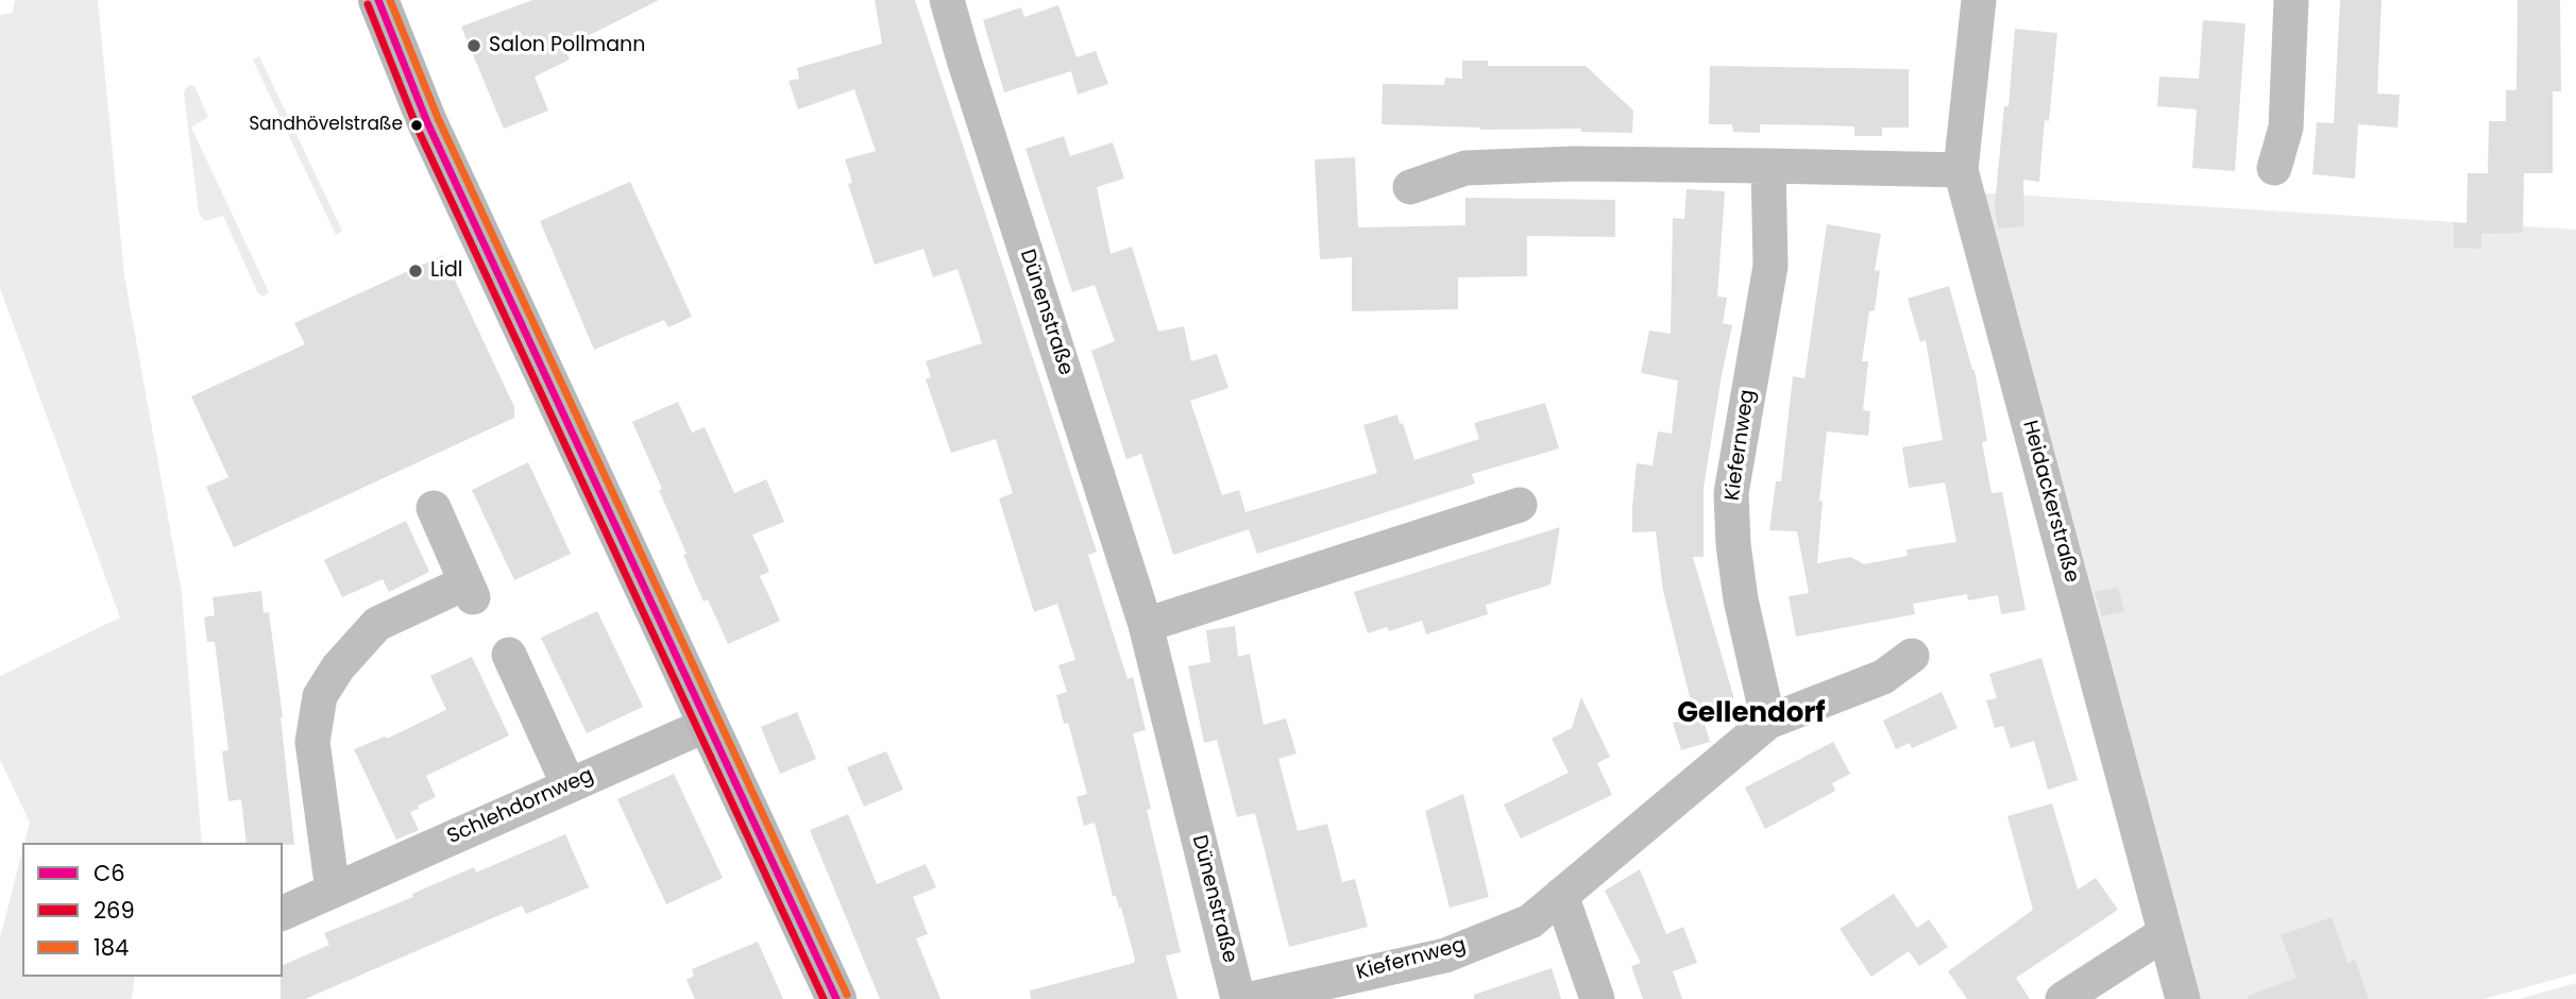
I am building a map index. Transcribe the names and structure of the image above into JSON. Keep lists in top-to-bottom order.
{
  "streets": {
    "street": [
      "Dünenstraße",
      "Kiefernweg",
      "Heidackerstraße",
      "Schlehdornweg"
    ]
  },
  "districts": ["Gellendorf"],
  "places": ["Salon Pollmann", "Sandhövelstraße", "Lidl"],
  "lines": ["transit line C6", "transit line 184", "transit line 269"],
  "legend": ["C6", "269", "184"]
}
